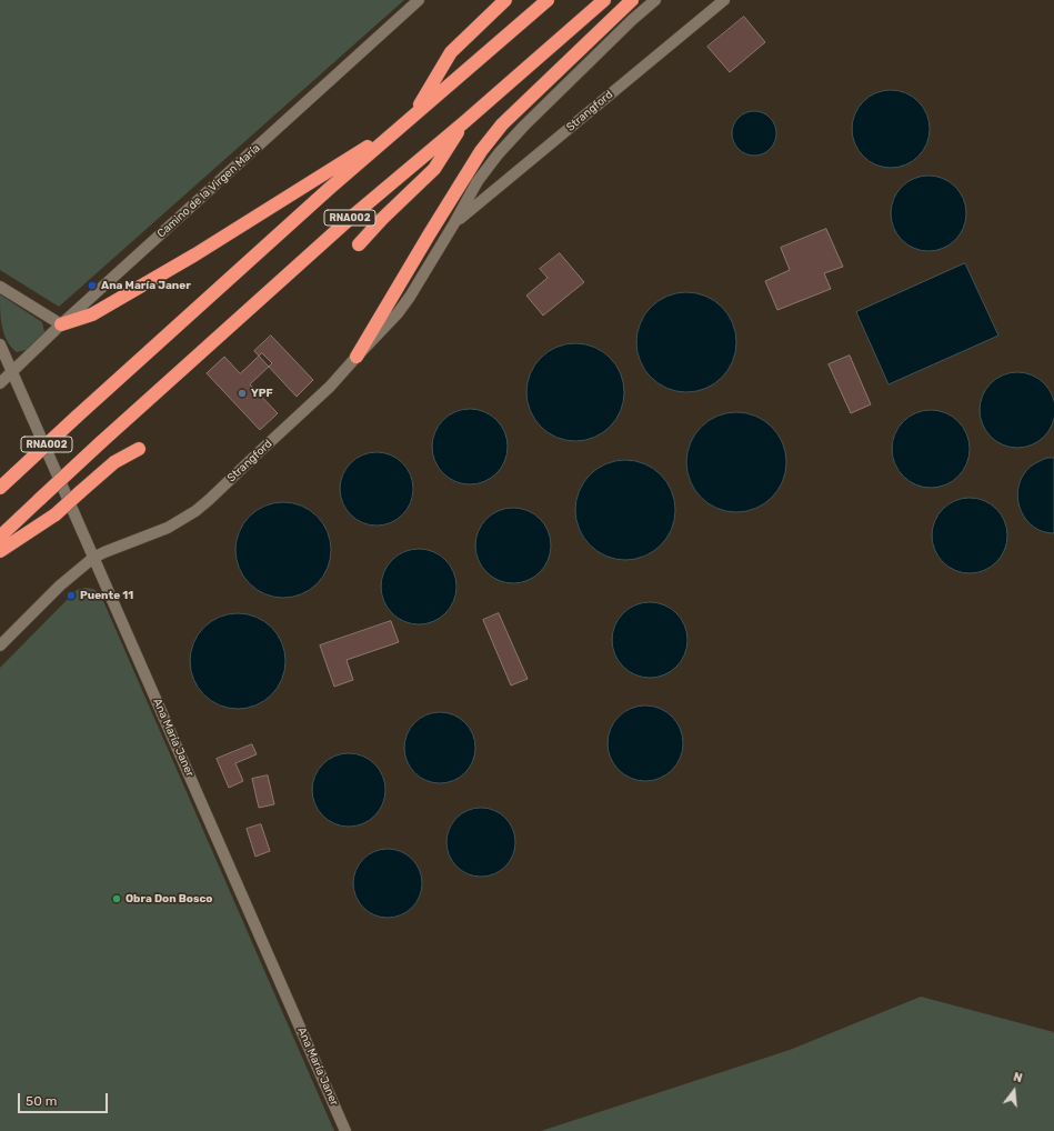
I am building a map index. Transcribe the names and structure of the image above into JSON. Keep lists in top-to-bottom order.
{
  "streets": {
    "highway": ["RNA002"],
    "street": ["Strangford", "Camino de la Virgen María", "Ana María Janer"]
  },
  "crossings": [
    ["Strangford", "Ana María Janer"],
    ["Camino de la Virgen María", "Ana María Janer"]
  ],
  "places": [
    "Ana María Janer",
    "YPF",
    "Puente 11",
    "Obra Don Bosco"
  ],
  "scale_bar": "50 m",
  "north": "top"
}
